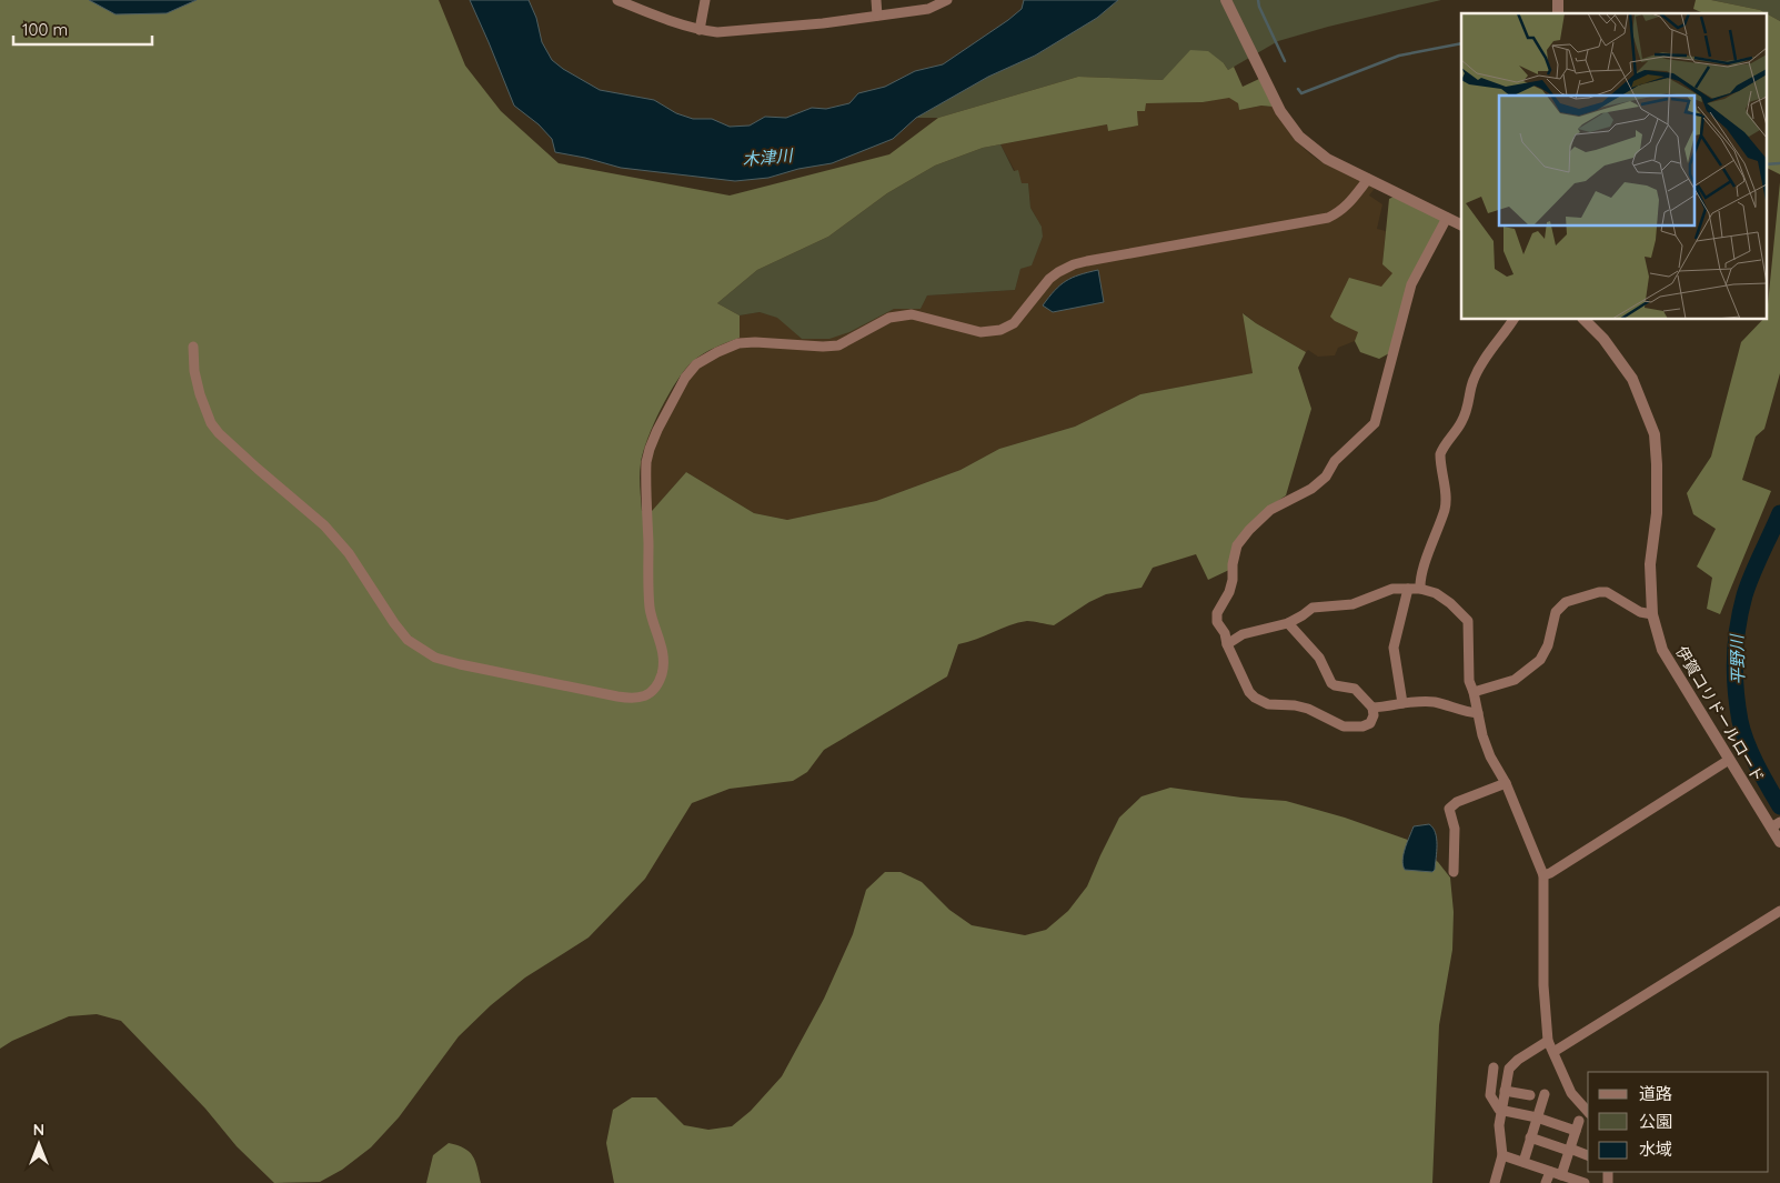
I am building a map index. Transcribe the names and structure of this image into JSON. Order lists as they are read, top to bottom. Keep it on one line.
{"streets":{"street":["伊賀コリドールロード"]},"water":["木津川","平野川"],"legend":["道路","公園","水域"],"scale_bar":"100 m","north":"top"}
